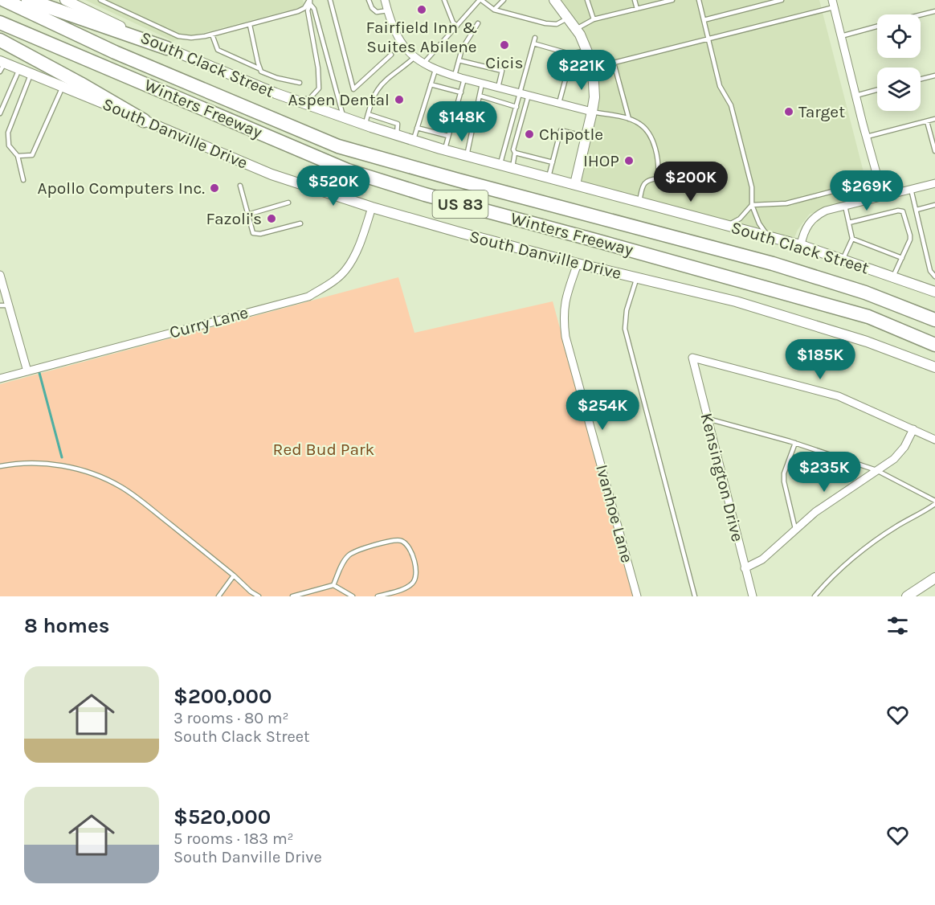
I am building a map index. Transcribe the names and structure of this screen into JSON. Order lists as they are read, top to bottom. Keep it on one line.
{"streets":{"highway":["Winters Freeway","US 83"],"main road":["South Clack Street","South Danville Drive"],"street":["Curry Lane","Kensington Drive","Ivanhoe Lane"]},"crossings":[["South Danville Drive","Curry Lane"],["South Danville Drive","Ivanhoe Lane"]],"parks":["Red Bud Park"],"places":["Fairfield Inn & Suites Abilene","Cicis","Aspen Dental","Target","Chipotle","IHOP","Apollo Computers Inc.","Fazoli's"],"page":{"price":["$221K","$148K","$200K","$520K","$269K","$185K","$254K","$235K"],"heading":"8 homes","list":[{"name":"$200,000","note":"3 rooms · 80 m² · South Clack Street"},{"name":"$520,000","note":"5 rooms · 183 m² · South Danville Drive"}]}}
